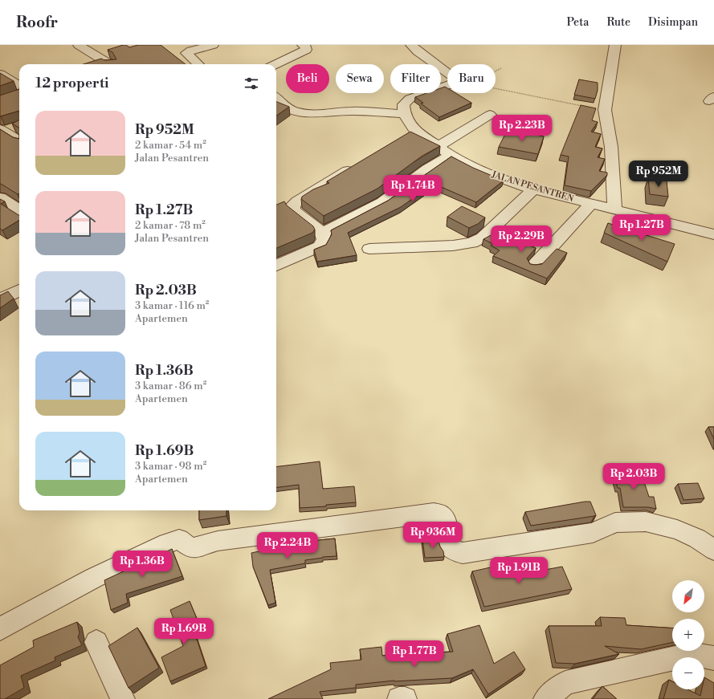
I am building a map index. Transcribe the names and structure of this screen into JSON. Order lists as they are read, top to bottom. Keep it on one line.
{"streets":{"street":["JALAN PESANTREN"]},"north":"bottom left","page":{"header":"Roofr","nav":["Peta","Rute","Disimpan"],"chip":["Beli","Sewa","Filter","Baru"],"heading":"12 properti","list":[{"name":"Rp 952M","note":"2 kamar · 54 m² · Jalan Pesantren"},{"name":"Rp 1.27B","note":"2 kamar · 78 m² · Jalan Pesantren"},{"name":"Rp 2.03B","note":"3 kamar · 116 m² · Apartemen"},{"name":"Rp 1.36B","note":"3 kamar · 86 m² · Apartemen"},{"name":"Rp 1.69B","note":"3 kamar · 98 m² · Apartemen"}],"price":["Rp 2.23B","Rp 952M","Rp 1.74B","Rp 1.27B","Rp 2.29B","Rp 2.03B","Rp 936M","Rp 2.24B","Rp 1.36B","Rp 1.91B","Rp 1.69B","Rp 1.77B"],"map_buttons":["+","−"]}}
